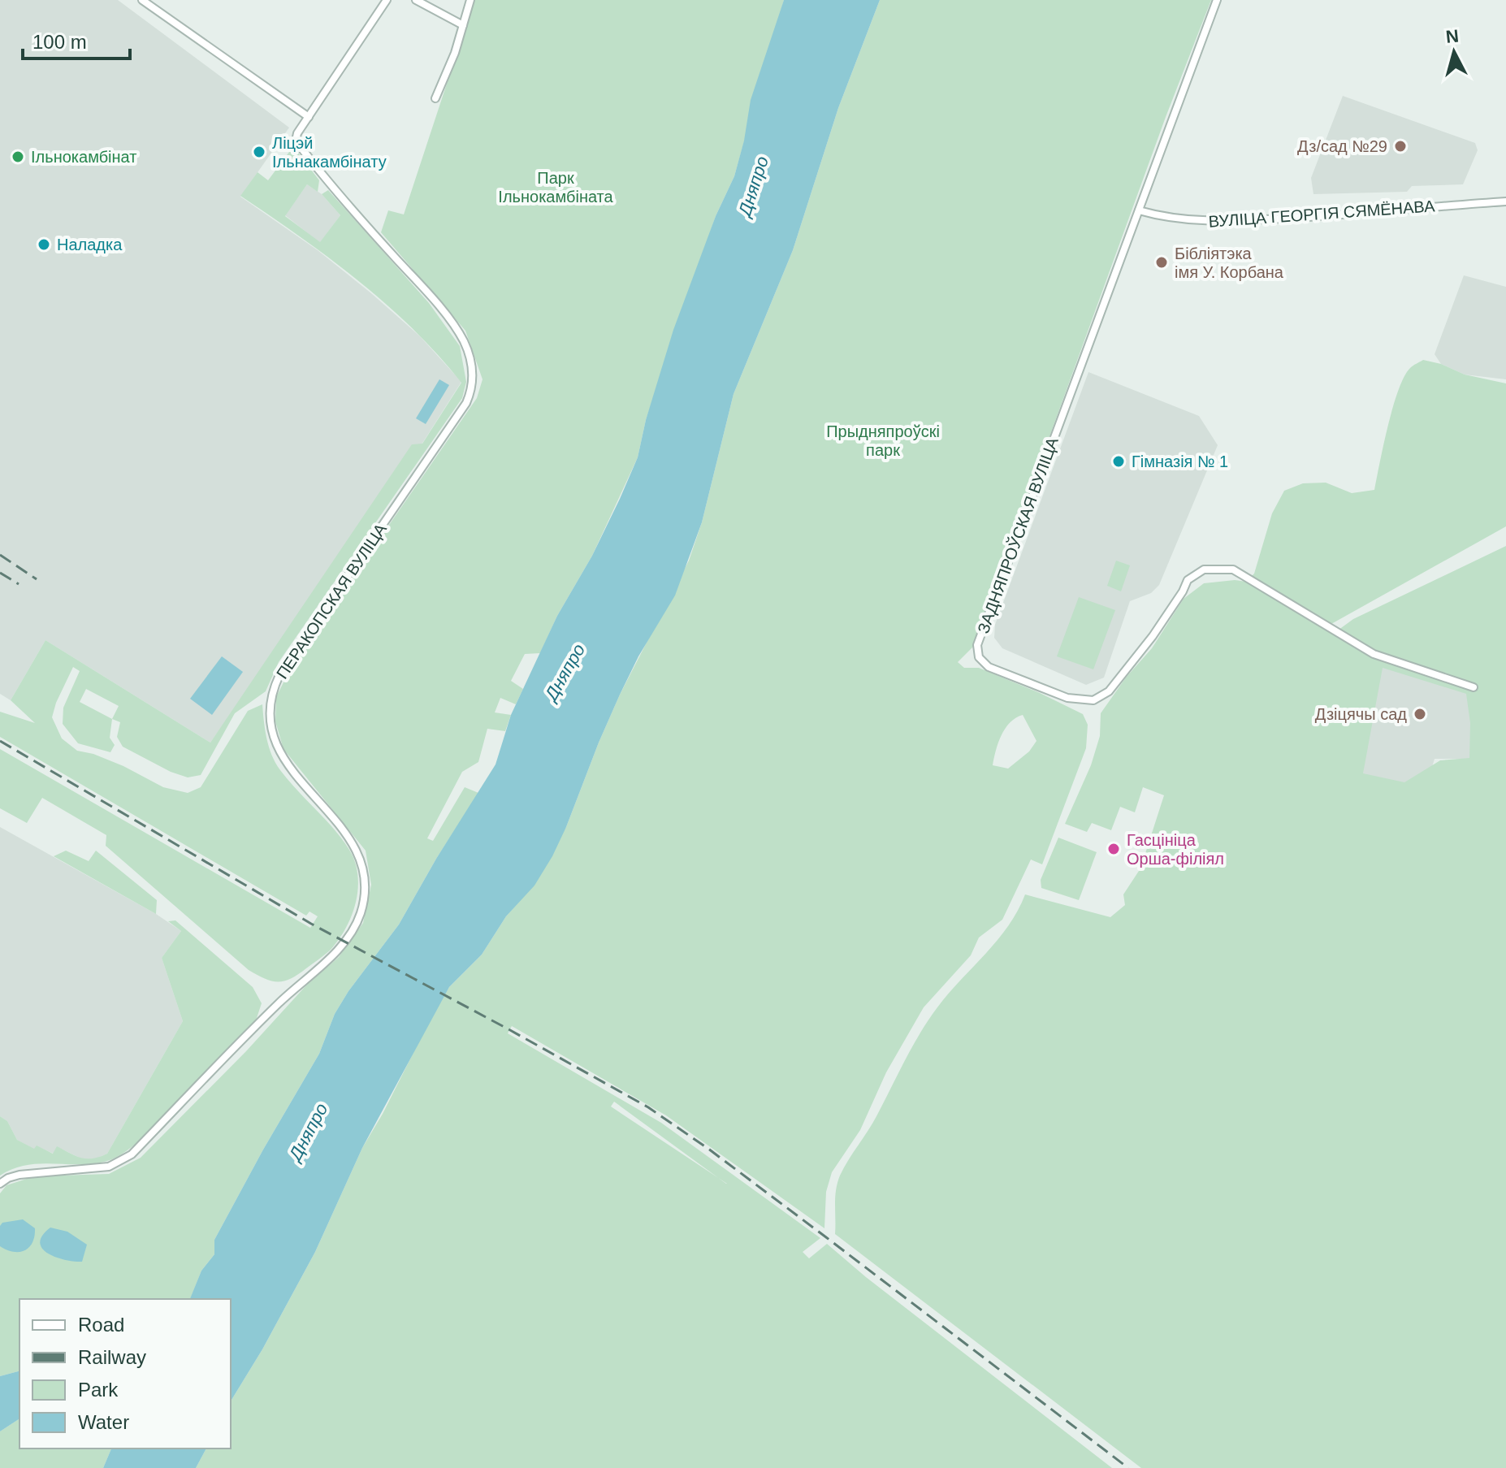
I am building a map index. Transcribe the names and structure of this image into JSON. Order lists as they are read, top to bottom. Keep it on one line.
{"streets":{"street":["ВУЛІЦА ГЕОРГІЯ СЯМЁНАВА","ЗАДНЯПРОЎСКАЯ ВУЛІЦА","ПЕРАКОПСКАЯ ВУЛІЦА"]},"crossings":[["ВУЛІЦА ГЕОРГІЯ СЯМЁНАВА","ЗАДНЯПРОЎСКАЯ ВУЛІЦА"]],"water":["Дняпро"],"parks":["Парк Ільнокамбіната","Прыдняпроўскі парк"],"places":["Дз/сад №29","Ліцэй Ільнакамбінату","Ільнокамбінат","Наладка","Бібліятэка імя У. Корбана","Гімназія № 1","Дзіцячы сад","Гасцініца Орша-філіял"],"legend":["Road","Railway","Park","Water"],"scale_bar":"100 m","north":"top"}
